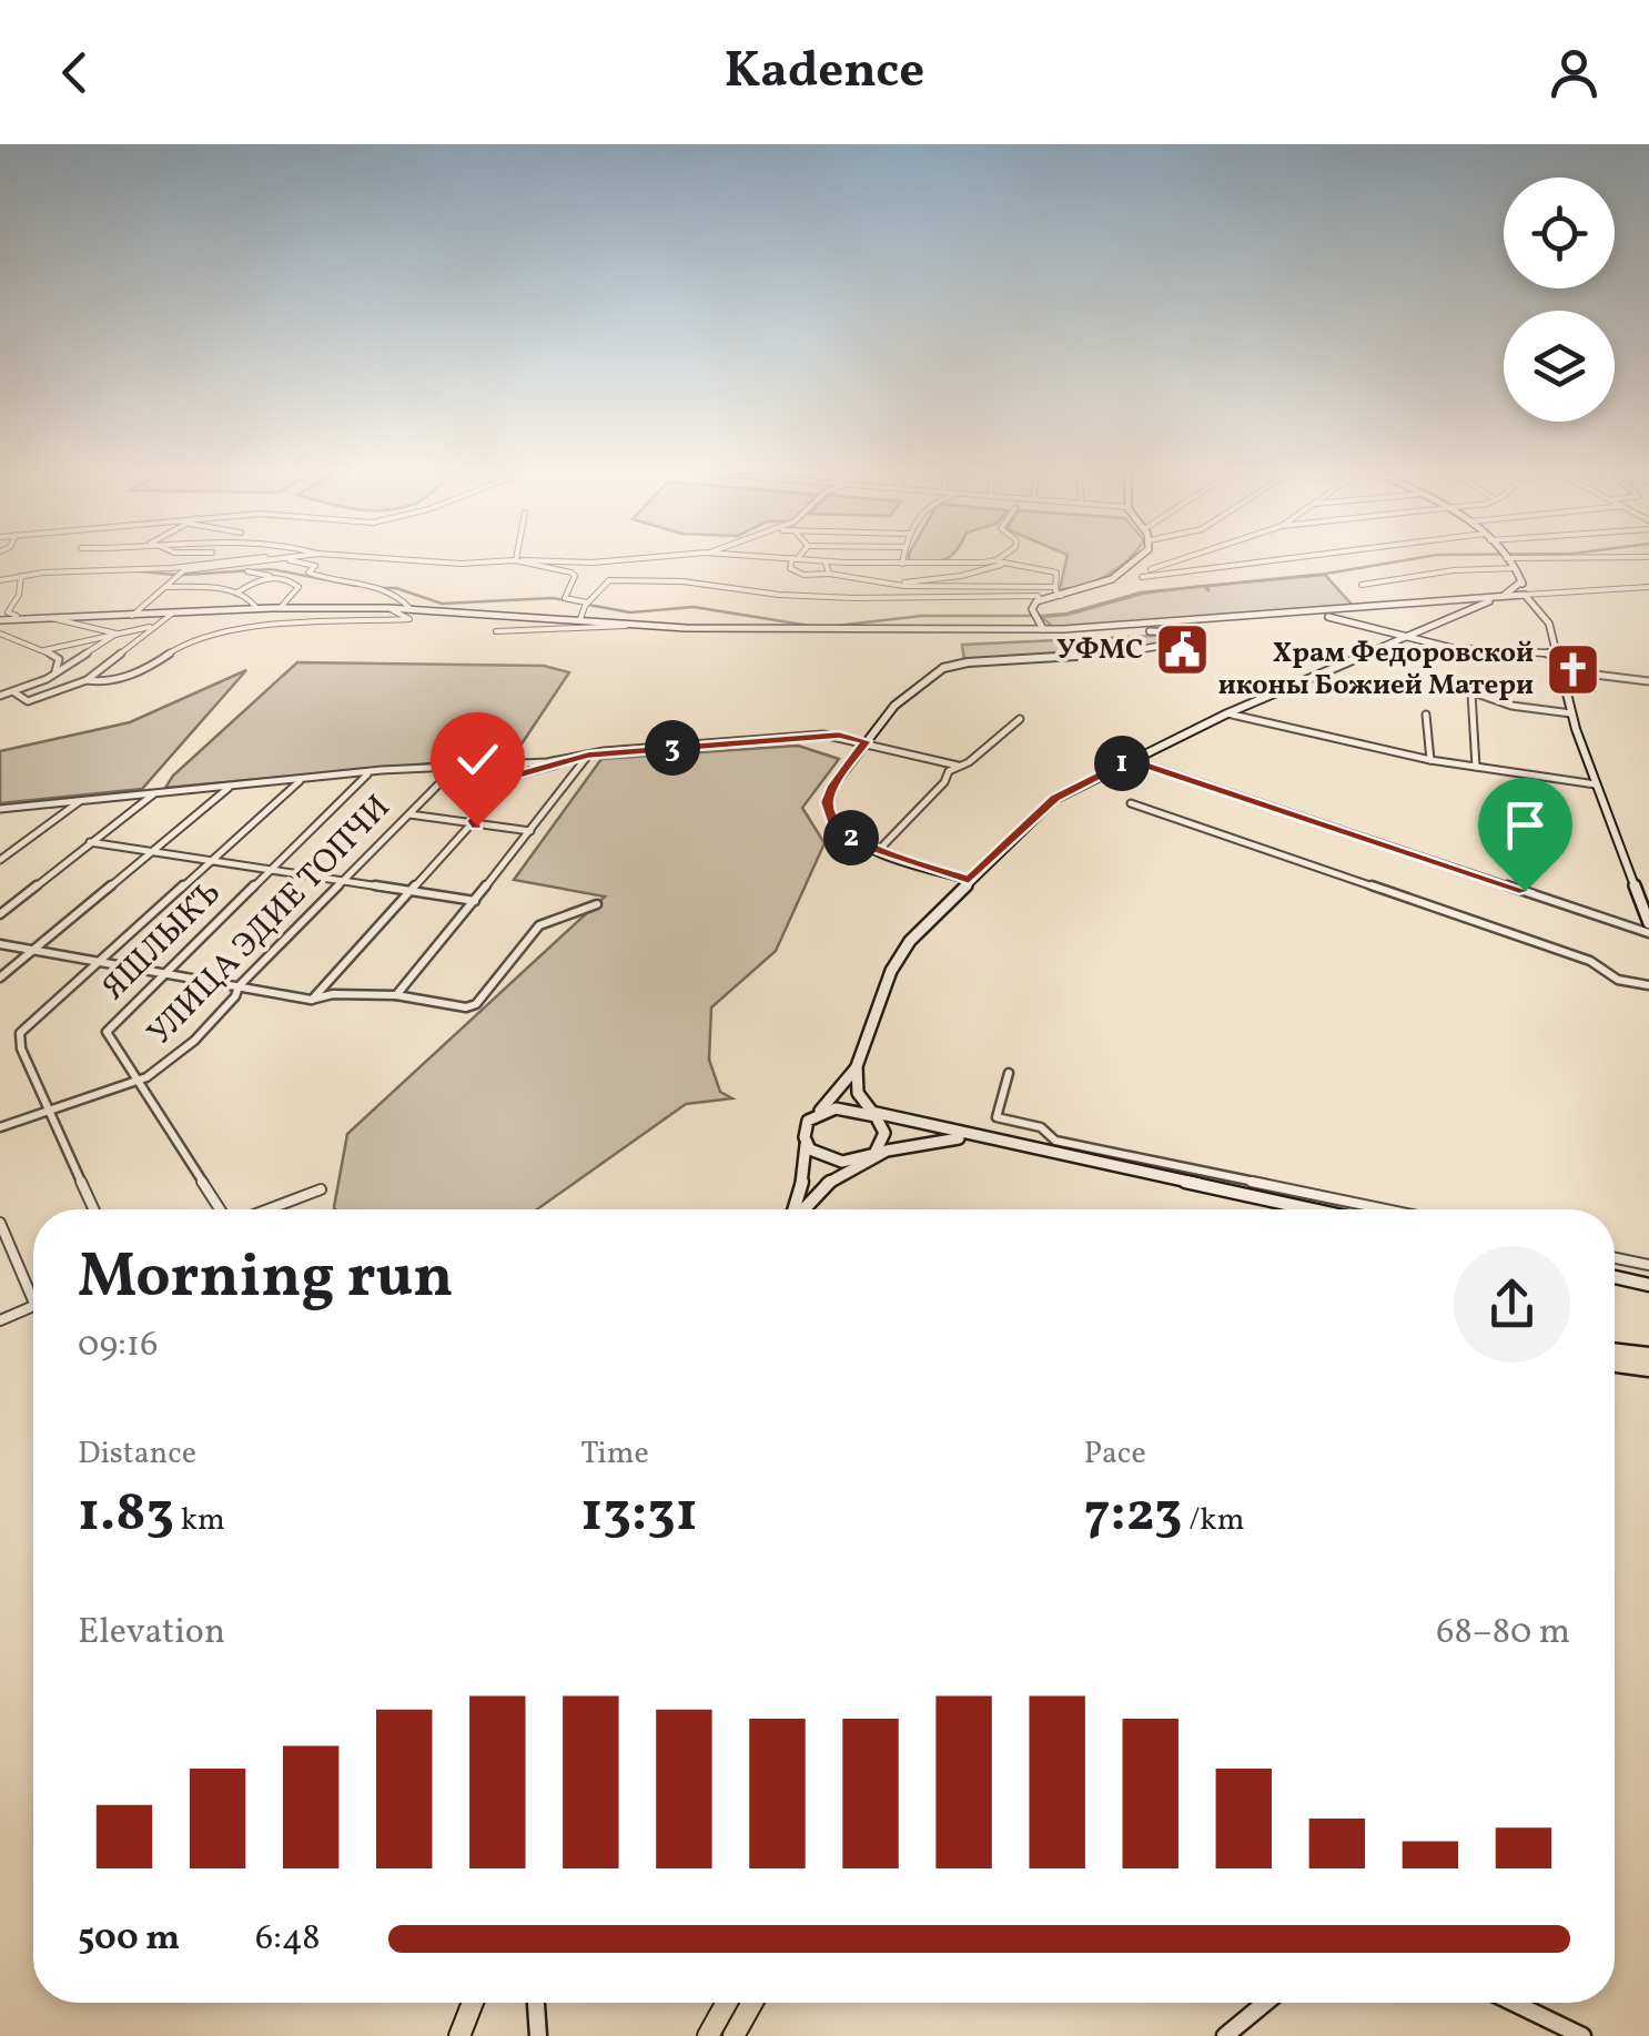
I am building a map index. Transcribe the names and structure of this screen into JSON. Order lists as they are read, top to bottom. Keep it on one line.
{"streets":{"street":["УЛИЦА ЭДИЕ ТОПЧИ","ЯШЛЫКЪ"]},"crossings":[["УЛИЦА ЭДИЕ ТОПЧИ","ЯШЛЫКЪ"]],"places":{"public building":["УФМС"],"church":["Xрам Федоровской иконы Божией Матери"]},"page":{"header":"Kadence","pins":["3","1","2"],"heading":["Morning run","09:16"],"stats":[["Distance","1.83 km"],["Time","13:31"],["Pace","7:23 /km"]],"chart":["Elevation","68–80 m"],"list":[{"name":"500 m","note":"6:48"}]}}
